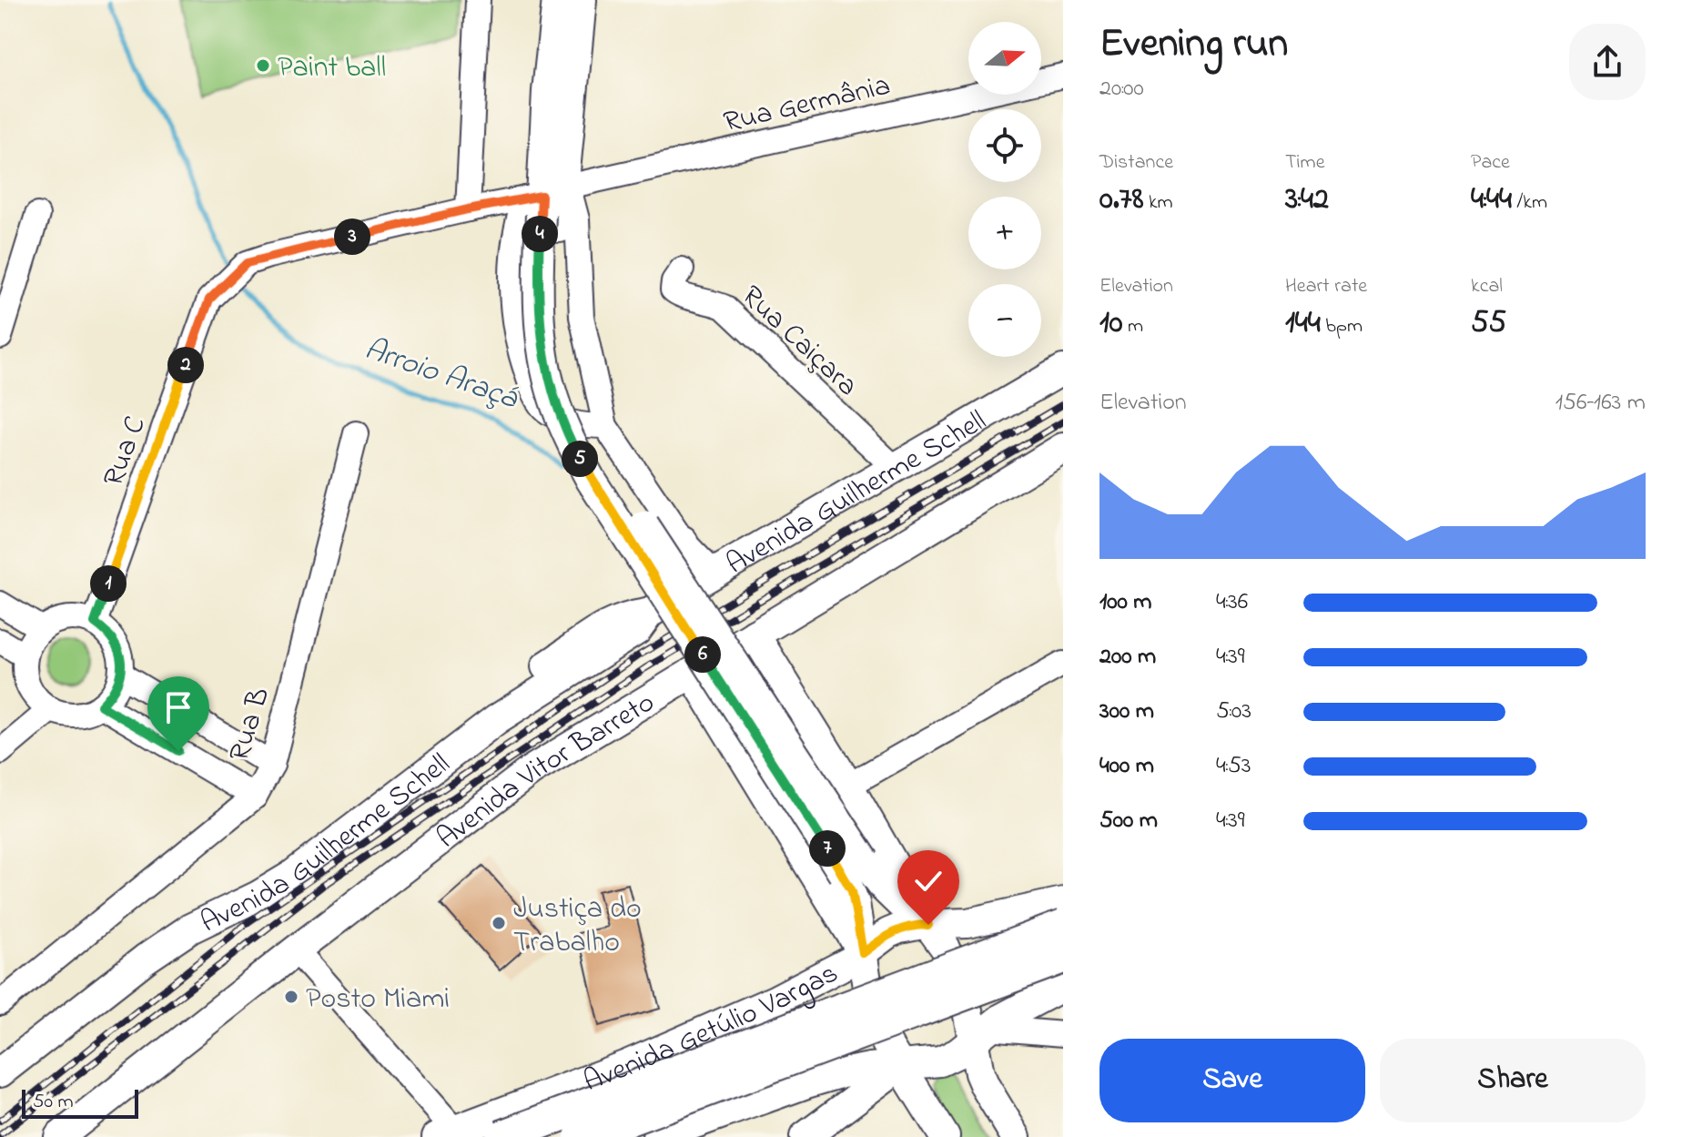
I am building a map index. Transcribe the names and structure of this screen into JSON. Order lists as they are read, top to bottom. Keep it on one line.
{"streets":{"main road":["Avenida Guilherme Schell","Avenida Vitor Barreto","Avenida Getúlio Vargas"],"street":["Rua Germânia","Rua Caiçara","Rua C","Rua B"]},"crossings":[["Rua Germânia","Rua C"],["Rua Caiçara","Avenida Guilherme Schell"]],"water":["Arroio Araçá"],"places":["Paint ball","Justiça do Trabalho","Posto Miami"],"scale_bar":"50 m","north":"right","page":{"heading":["Evening run","20:00"],"map_buttons":["+","−"],"stats":[["Distance","0.78 km"],["Time","3:42"],["Pace","4:44 /km"],["Elevation","10 m"],["Heart rate","144 bpm"],["kcal","55"]],"pins":["4","3","2","5","1","6","7"],"chart":["Elevation","156–163 m"],"list":[{"name":"100 m","note":"4:36"},{"name":"200 m","note":"4:39"},{"name":"300 m","note":"5:03"},{"name":"400 m","note":"4:53"},{"name":"500 m","note":"4:39"}],"buttons":["Save","Share"],"scale":"50 m"}}
